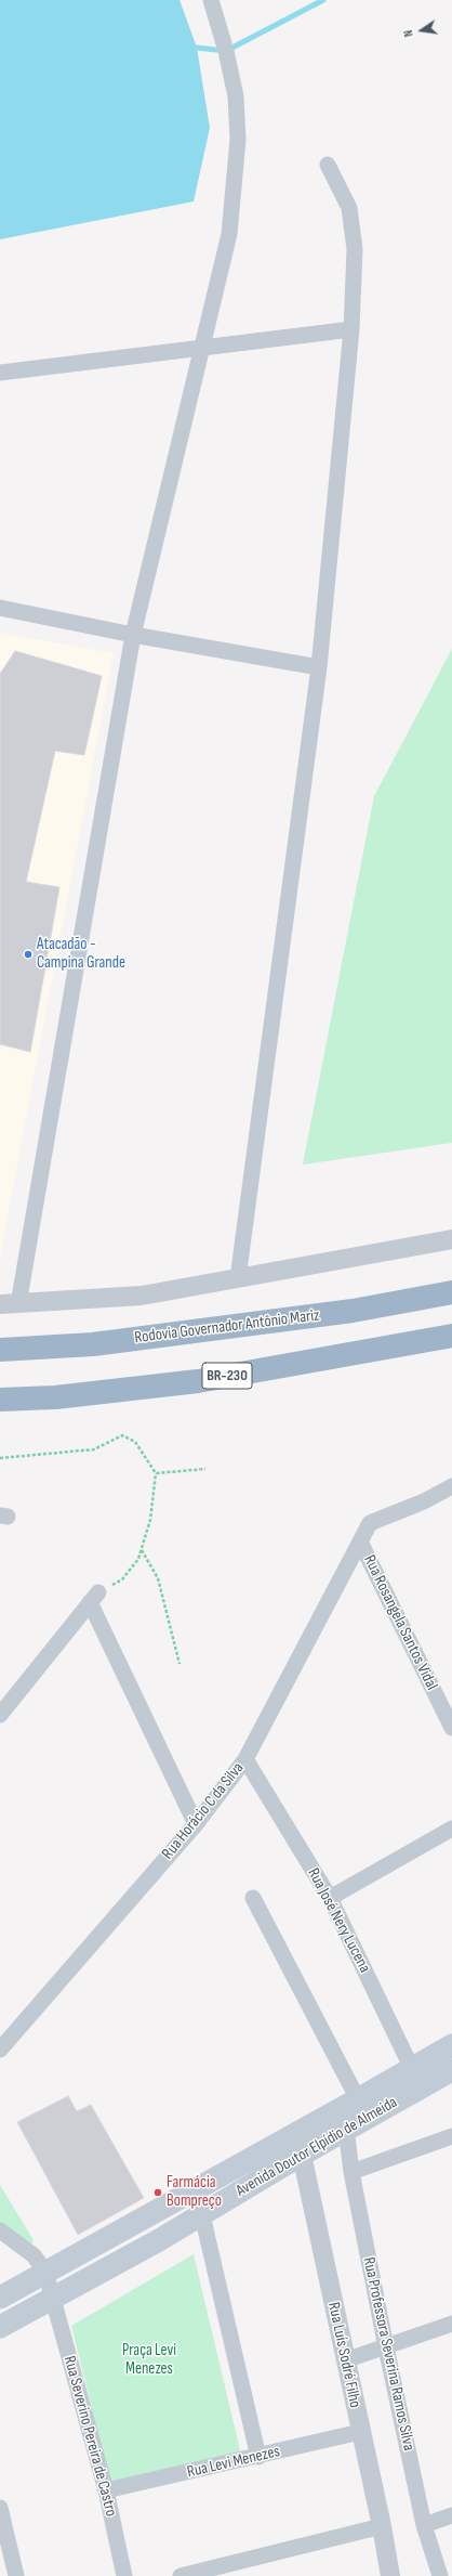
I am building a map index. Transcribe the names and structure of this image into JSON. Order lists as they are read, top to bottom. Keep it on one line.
{"streets":{"highway":["Rodovia Governador Antônio Mariz","BR-230"],"main road":["Avenida Doutor Elpídio de Almeida"],"street":["Rua Rosangela Santos Vidal","Rua Horácio C da Silva","Rua José Nery Lucena","Rua Professora Severina Ramos Silva","Rua Luís Sodré Filho","Rua Severino Pereira de Castro","Rua Levi Menezes"]},"crossings":[["Rua Rosangela Santos Vidal","Rua Horácio C da Silva"],["Rua Horácio C da Silva","Rua José Nery Lucena"],["Rua José Nery Lucena","Avenida Doutor Elpídio de Almeida"],["Avenida Doutor Elpídio de Almeida","Rua Professora Severina Ramos Silva"],["Avenida Doutor Elpídio de Almeida","Rua Luís Sodré Filho"],["Avenida Doutor Elpídio de Almeida","Rua Severino Pereira de Castro"],["Rua Luís Sodré Filho","Rua Levi Menezes"],["Rua Severino Pereira de Castro","Rua Levi Menezes"]],"parks":["Praça Levi Menezes"],"places":["Atacadão - Campina Grande","Farmácia Bompreço"],"north":"left"}
